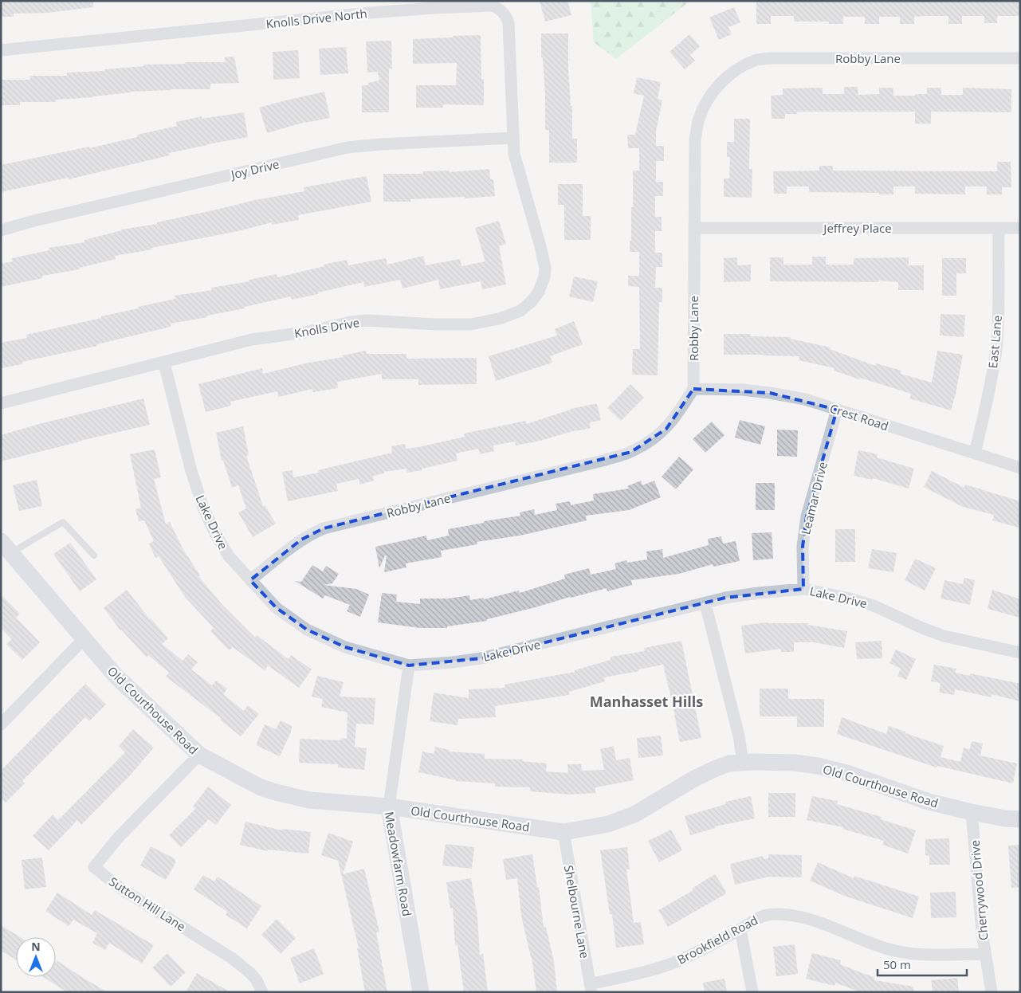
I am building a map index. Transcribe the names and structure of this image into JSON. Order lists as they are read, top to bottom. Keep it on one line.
{"streets":{"street":["Knolls Drive North","Robby Lane","Joy Drive","Jeffrey Place","Knolls Drive","East Lane","Crest Road","Leamar Drive","Lake Drive","Old Courthouse Road","Meadowfarm Road","Cherrywood Drive","Sutton Hill Lane","Shelbourne Lane","Brookfield Road"]},"crossings":[["Knolls Drive North","Joy Drive"],["Knolls Drive North","Knolls Drive"],["Robby Lane","Jeffrey Place"],["Robby Lane","Crest Road"],["Robby Lane","Lake Drive"],["Joy Drive","Knolls Drive"],["Jeffrey Place","East Lane"],["Knolls Drive","Lake Drive"],["East Lane","Crest Road"],["Crest Road","Leamar Drive"],["Leamar Drive","Lake Drive"],["Lake Drive","Meadowfarm Road"],["Old Courthouse Road","Meadowfarm Road"],["Old Courthouse Road","Cherrywood Drive"],["Old Courthouse Road","Sutton Hill Lane"],["Old Courthouse Road","Shelbourne Lane"],["Cherrywood Drive","Brookfield Road"],["Shelbourne Lane","Brookfield Road"]],"districts":["Manhasset Hills"],"scale_bar":"50 m","north":"top"}
